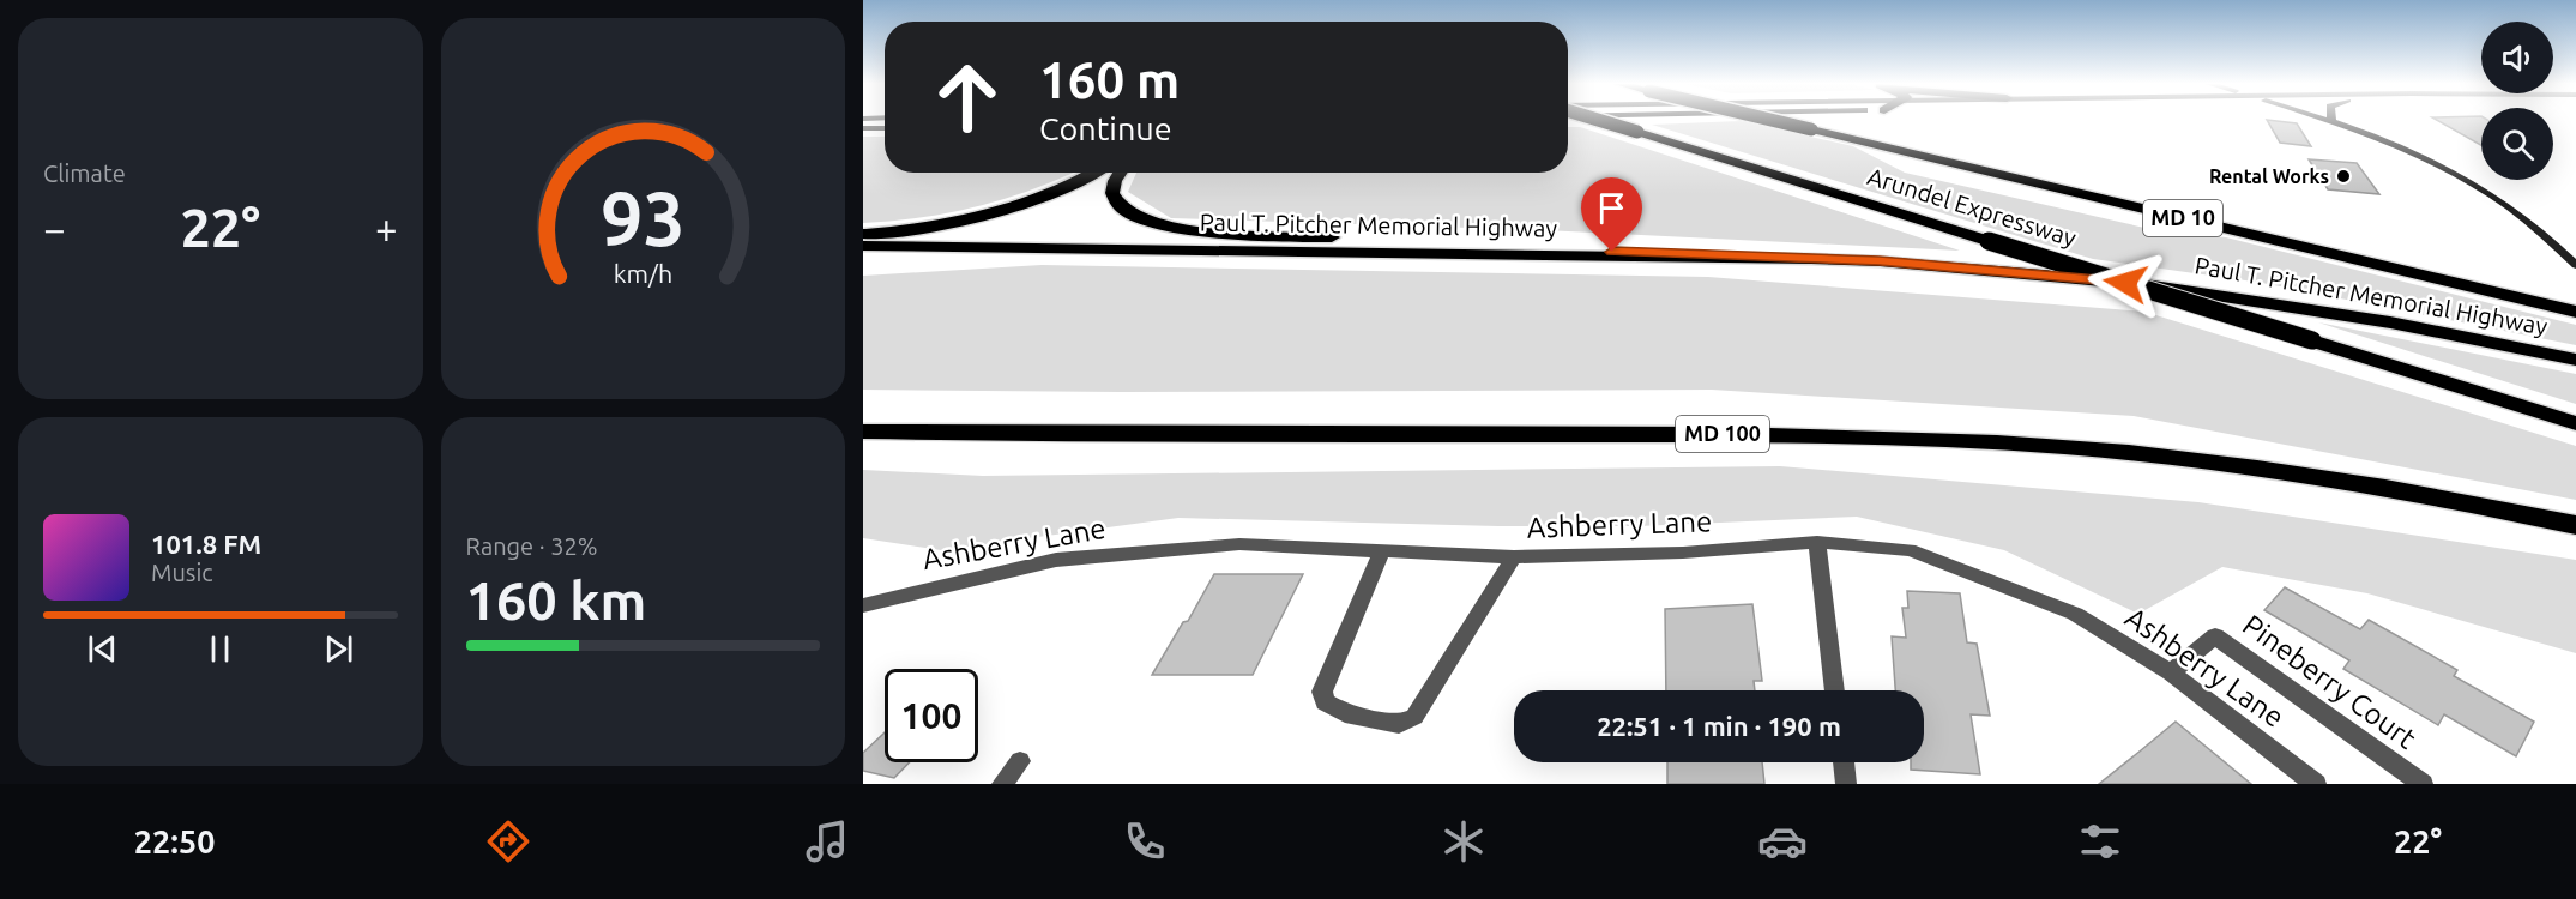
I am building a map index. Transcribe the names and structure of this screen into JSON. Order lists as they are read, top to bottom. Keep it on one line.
{"streets":{"highway":["Arundel Expressway","MD 10","Paul T. Pitcher Memorial Highway","MD 100"],"street":["Ashberry Lane","Pineberry Court"]},"crossings":[["Ashberry Lane","Pineberry Court"]],"places":["Rental Works"],"page":{"tile":["Climate",["Range · 32%","160 km"]],"turn":["160 m","Continue"],"heat":["−","22°","+"],"song":["101.8 FM","Music"],"limit":"100","trip":"22:51 · 1 min · 190 m","tabs":["22:50","22°"],"gauge":["93","km/h"]}}
